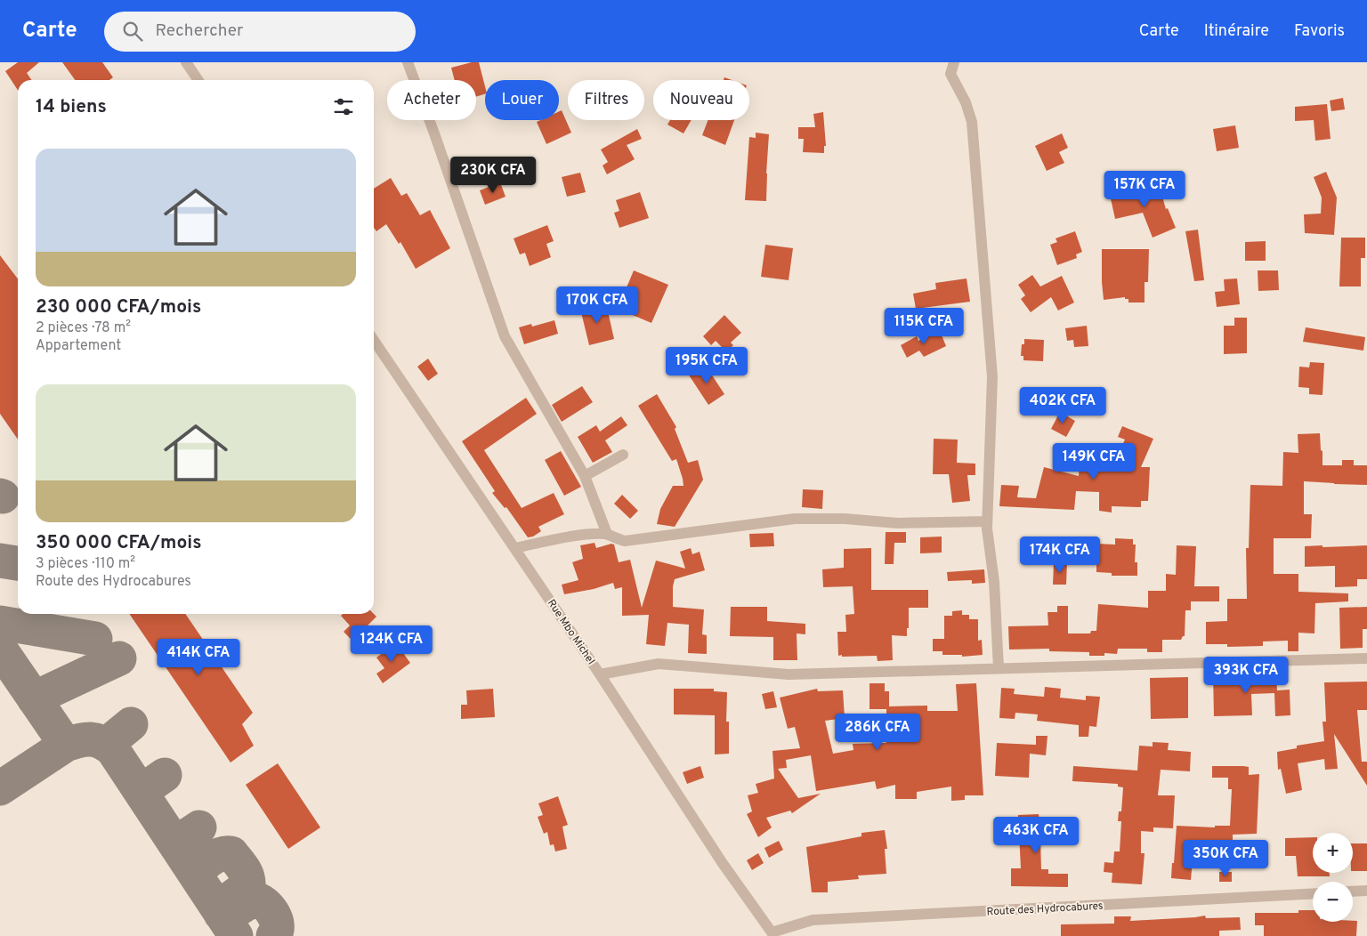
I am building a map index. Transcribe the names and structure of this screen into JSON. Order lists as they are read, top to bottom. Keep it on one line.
{"streets":{"street":["Rue Mbo Michel","Route des Hydrocabures"]},"crossings":[["Rue Mbo Michel","Route des Hydrocabures"]],"page":{"header":"Carte","search":"Rechercher","nav":["Carte","Itinéraire","Favoris"],"chip":["Acheter","Louer","Filtres","Nouveau"],"heading":"14 biens","list":[{"name":"230 000 CFA/mois","note":"2 pièces · 78 m² · Appartement"},{"name":"350 000 CFA/mois","note":"3 pièces · 110 m² · Route des Hydrocabures"}],"price":["230K CFA","157K CFA","170K CFA","115K CFA","195K CFA","402K CFA","149K CFA","174K CFA","124K CFA","414K CFA","393K CFA","286K CFA","463K CFA","350K CFA"],"map_buttons":["+","−"]}}
